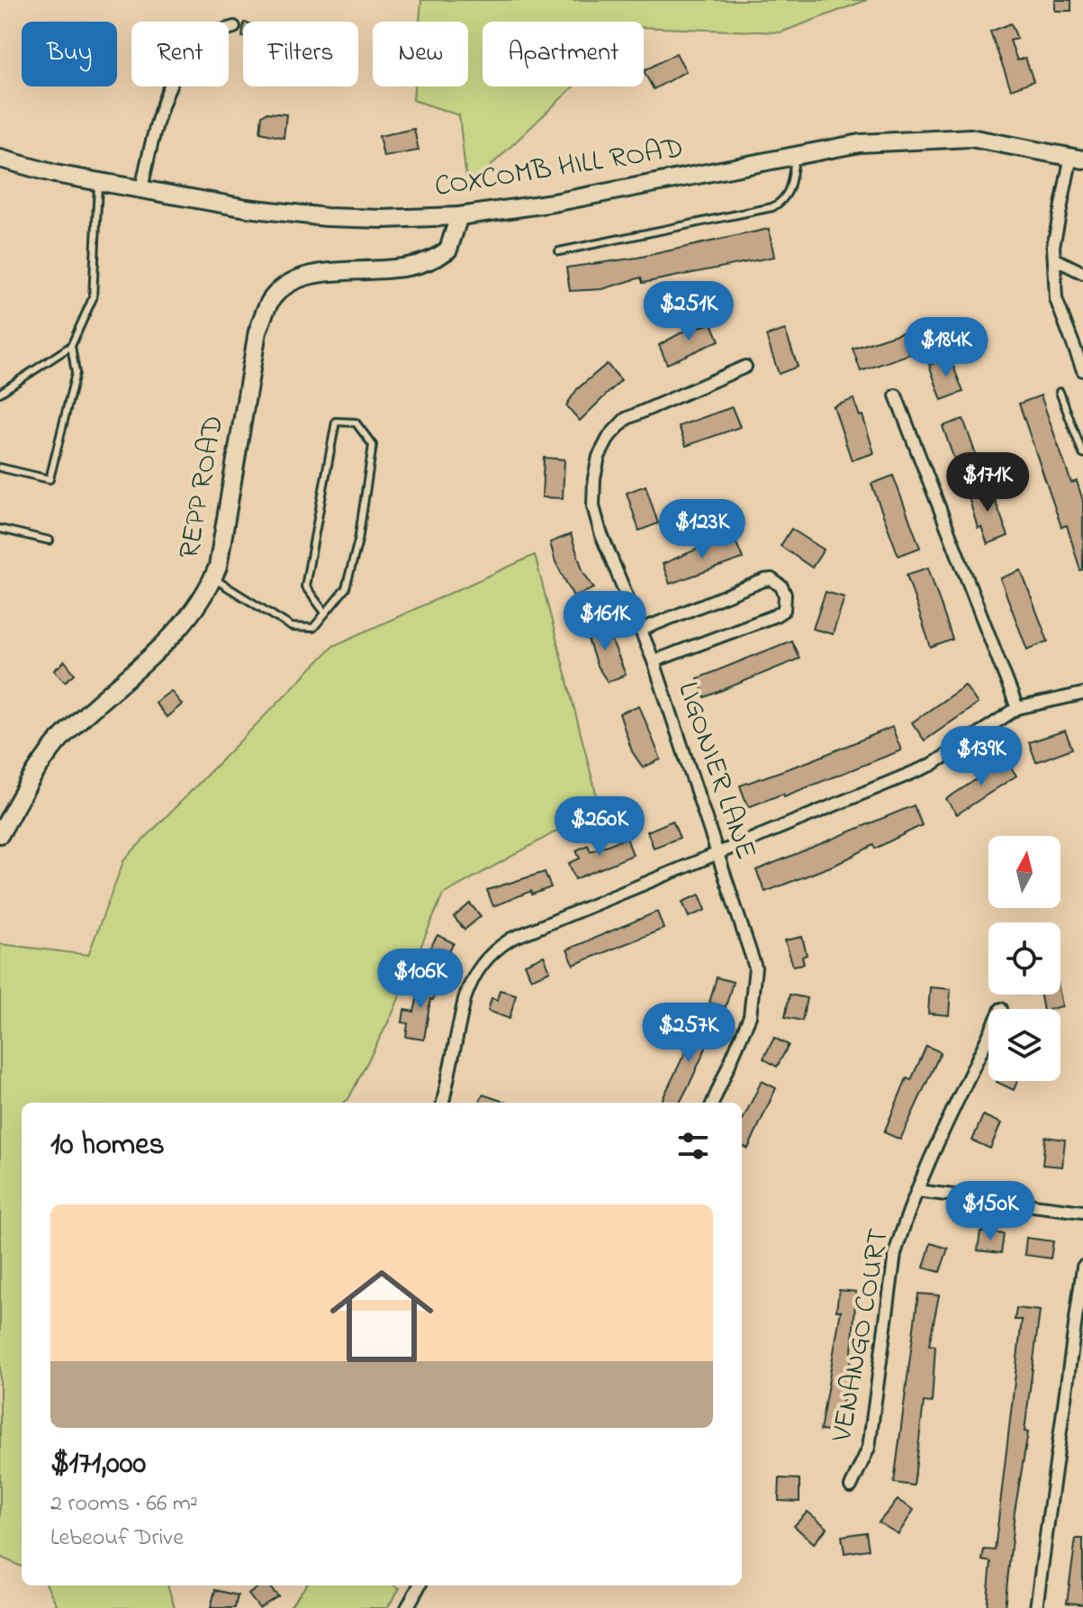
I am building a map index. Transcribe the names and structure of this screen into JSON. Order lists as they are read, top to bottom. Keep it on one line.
{"streets":{"main road":["COXCOMB HILL ROAD","REPP ROAD"],"street":["LIGONIER LANE","VENANGO COURT"]},"crossings":[["COXCOMB HILL ROAD","REPP ROAD"]],"north":"top","page":{"chip":["Buy","Rent","Filters","New","Apartment"],"price":["$251K","$184K","$171K","$123K","$161K","$139K","$260K","$106K","$257K","$150K"],"heading":"10 homes","list":[{"name":"$171,000","note":"2 rooms · 66 m² · Lebeouf Drive"}]}}
